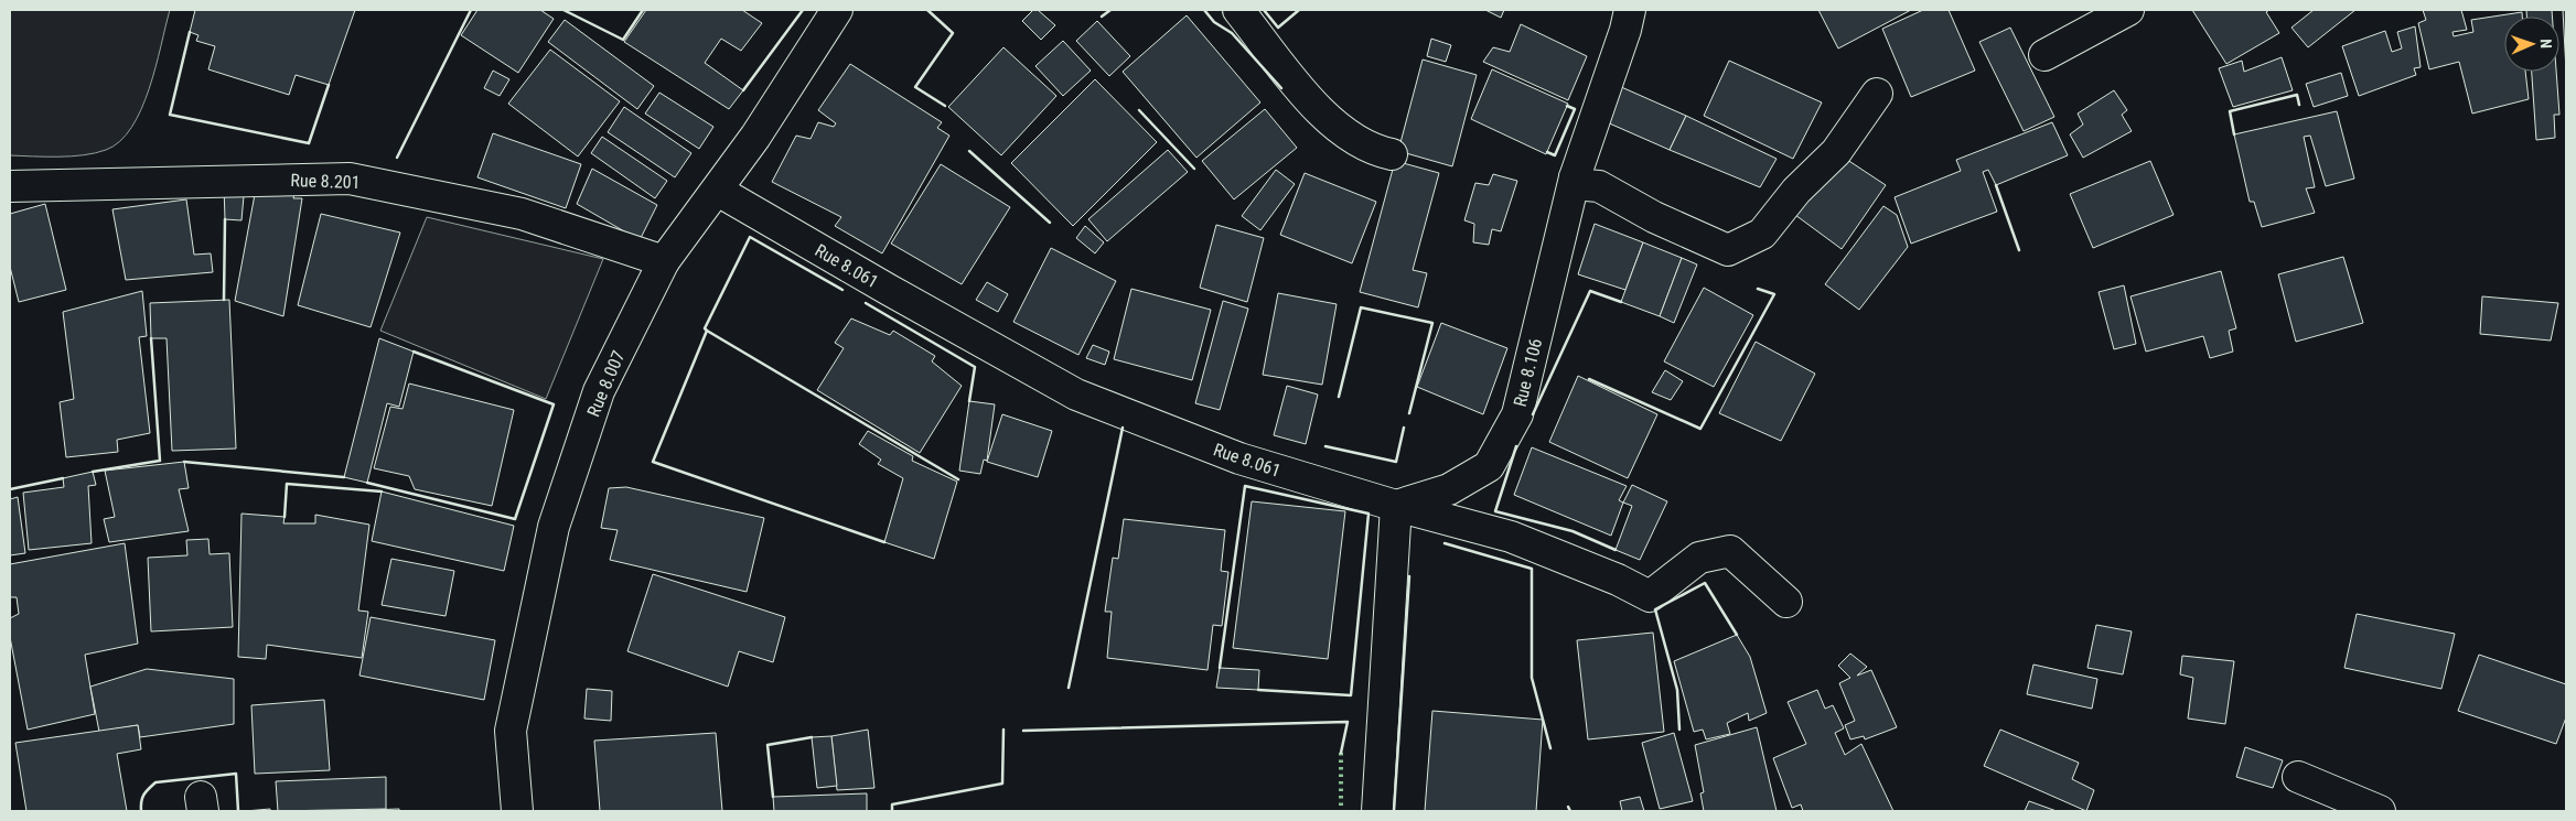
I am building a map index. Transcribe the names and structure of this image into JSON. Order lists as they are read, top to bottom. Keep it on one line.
{"streets":{"street":["Rue 8.201","Rue 8.061","Rue 8.106","Rue 8.007"]},"crossings":[["Rue 8.201","Rue 8.007"],["Rue 8.061","Rue 8.106"],["Rue 8.061","Rue 8.007"]],"north":"right"}
